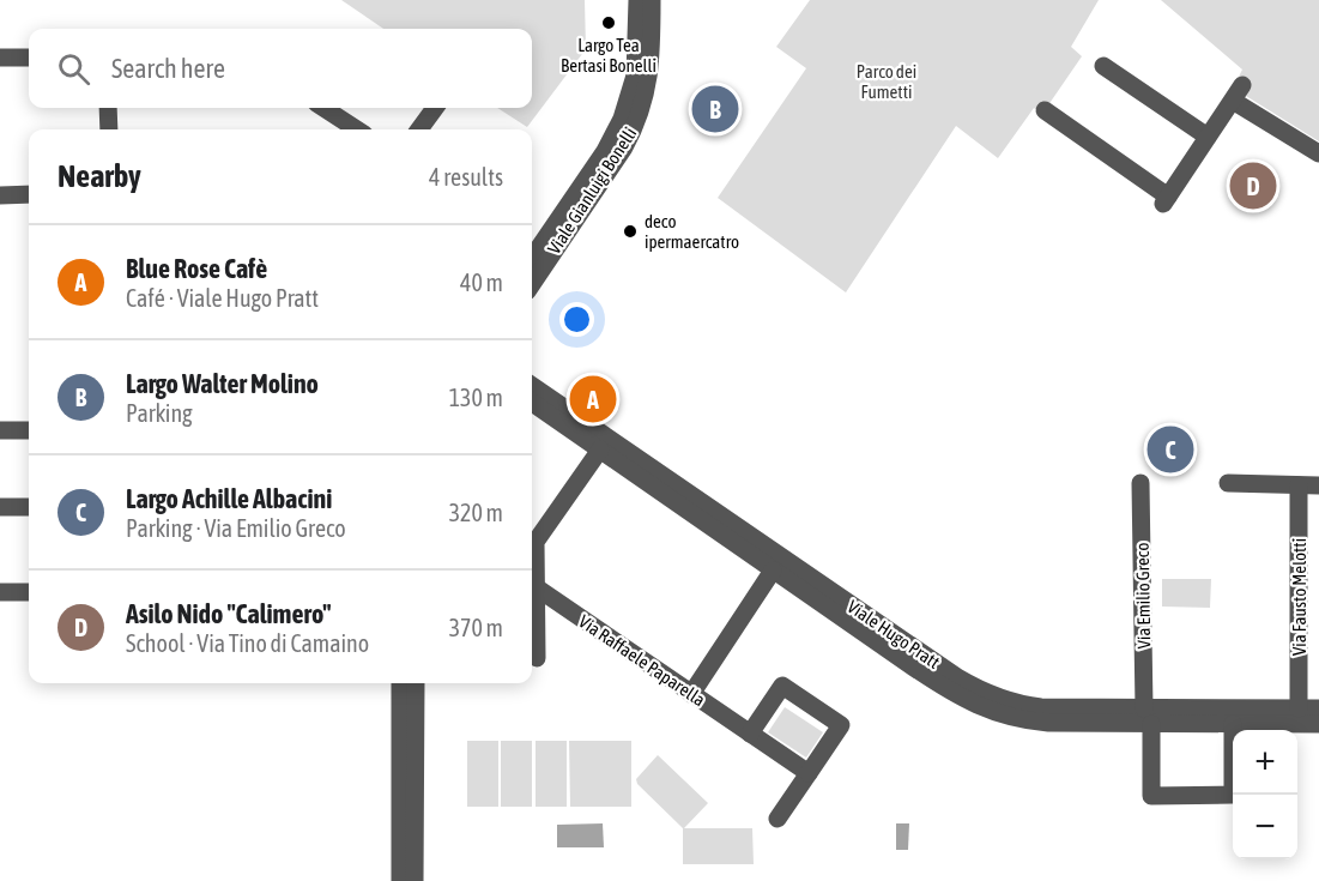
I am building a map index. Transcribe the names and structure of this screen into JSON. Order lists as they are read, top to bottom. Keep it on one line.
{"streets":{"street":["Viale Gianluigi Bonelli","Via Emilio Greco","Via Fausto Melotti","Viale Hugo Pratt","Via Raffaele Paparella"]},"crossings":[["Via Emilio Greco","Viale Hugo Pratt"],["Via Fausto Melotti","Viale Hugo Pratt"]],"parks":["Parco dei Fumetti"],"places":["Largo Tea Bertasi Bonelli","deco ipermaercatro"],"page":{"search":"Search here","pins":["B","D","A","C"],"heading":["Nearby","4 results"],"list":[{"mark":"A","name":"Blue Rose Cafè","note":"Café · Viale Hugo Pratt","value":"40 m"},{"mark":"B","name":"Largo Walter Molino","note":"Parking","value":"130 m"},{"mark":"C","name":"Largo Achille Albacini","note":"Parking · Via Emilio Greco","value":"320 m"},{"mark":"D","name":"Asilo Nido \"Calimero\"","note":"School · Via Tino di Camaino","value":"370 m"}],"map_buttons":["+","−"]}}
